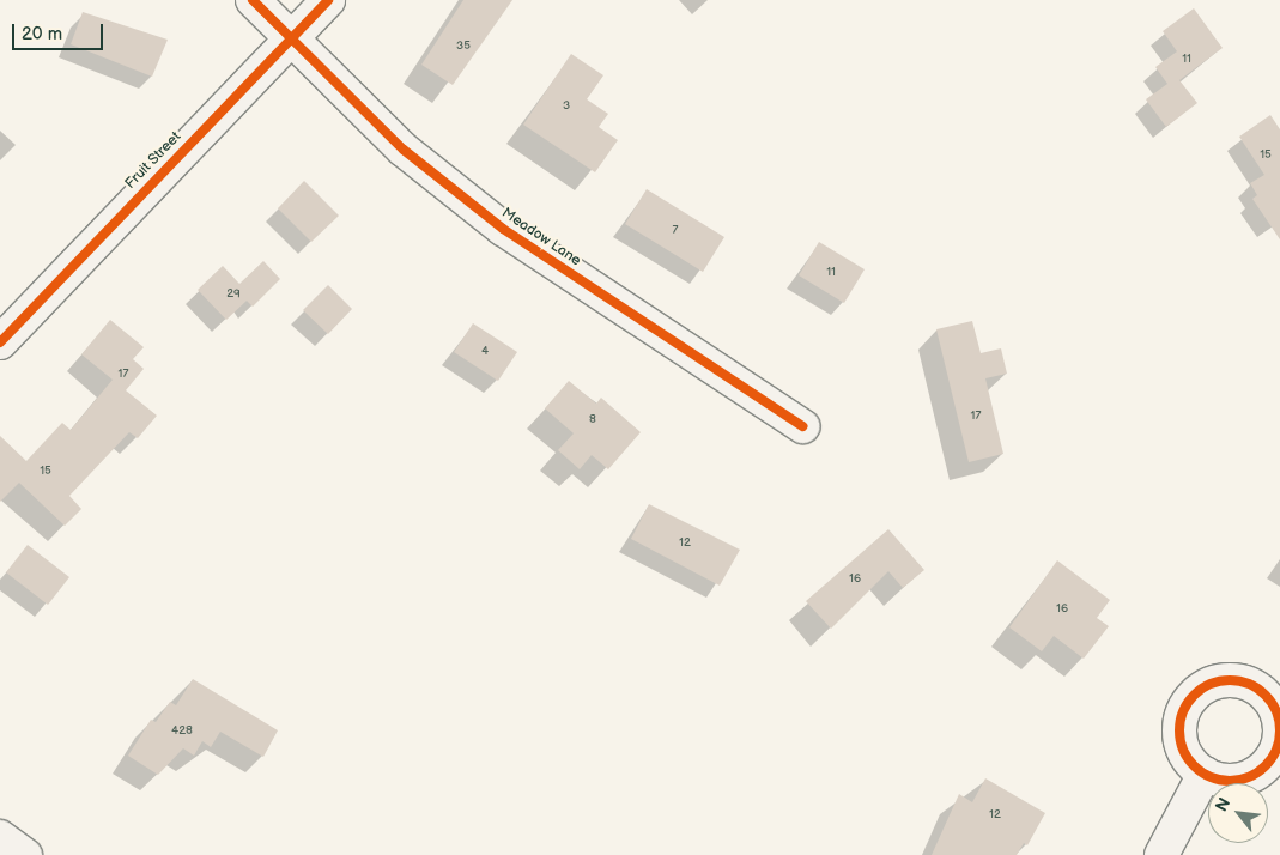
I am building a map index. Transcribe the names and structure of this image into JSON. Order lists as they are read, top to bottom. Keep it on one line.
{"streets":{"street":["Fruit Street","Meadow Lane"]},"crossings":[["Fruit Street","Meadow Lane"]],"house_numbers":["35","11","3","15","7","11","29","4","17","17","8","15","12","16","16","428","12"],"scale_bar":"20 m","north":"top left"}
